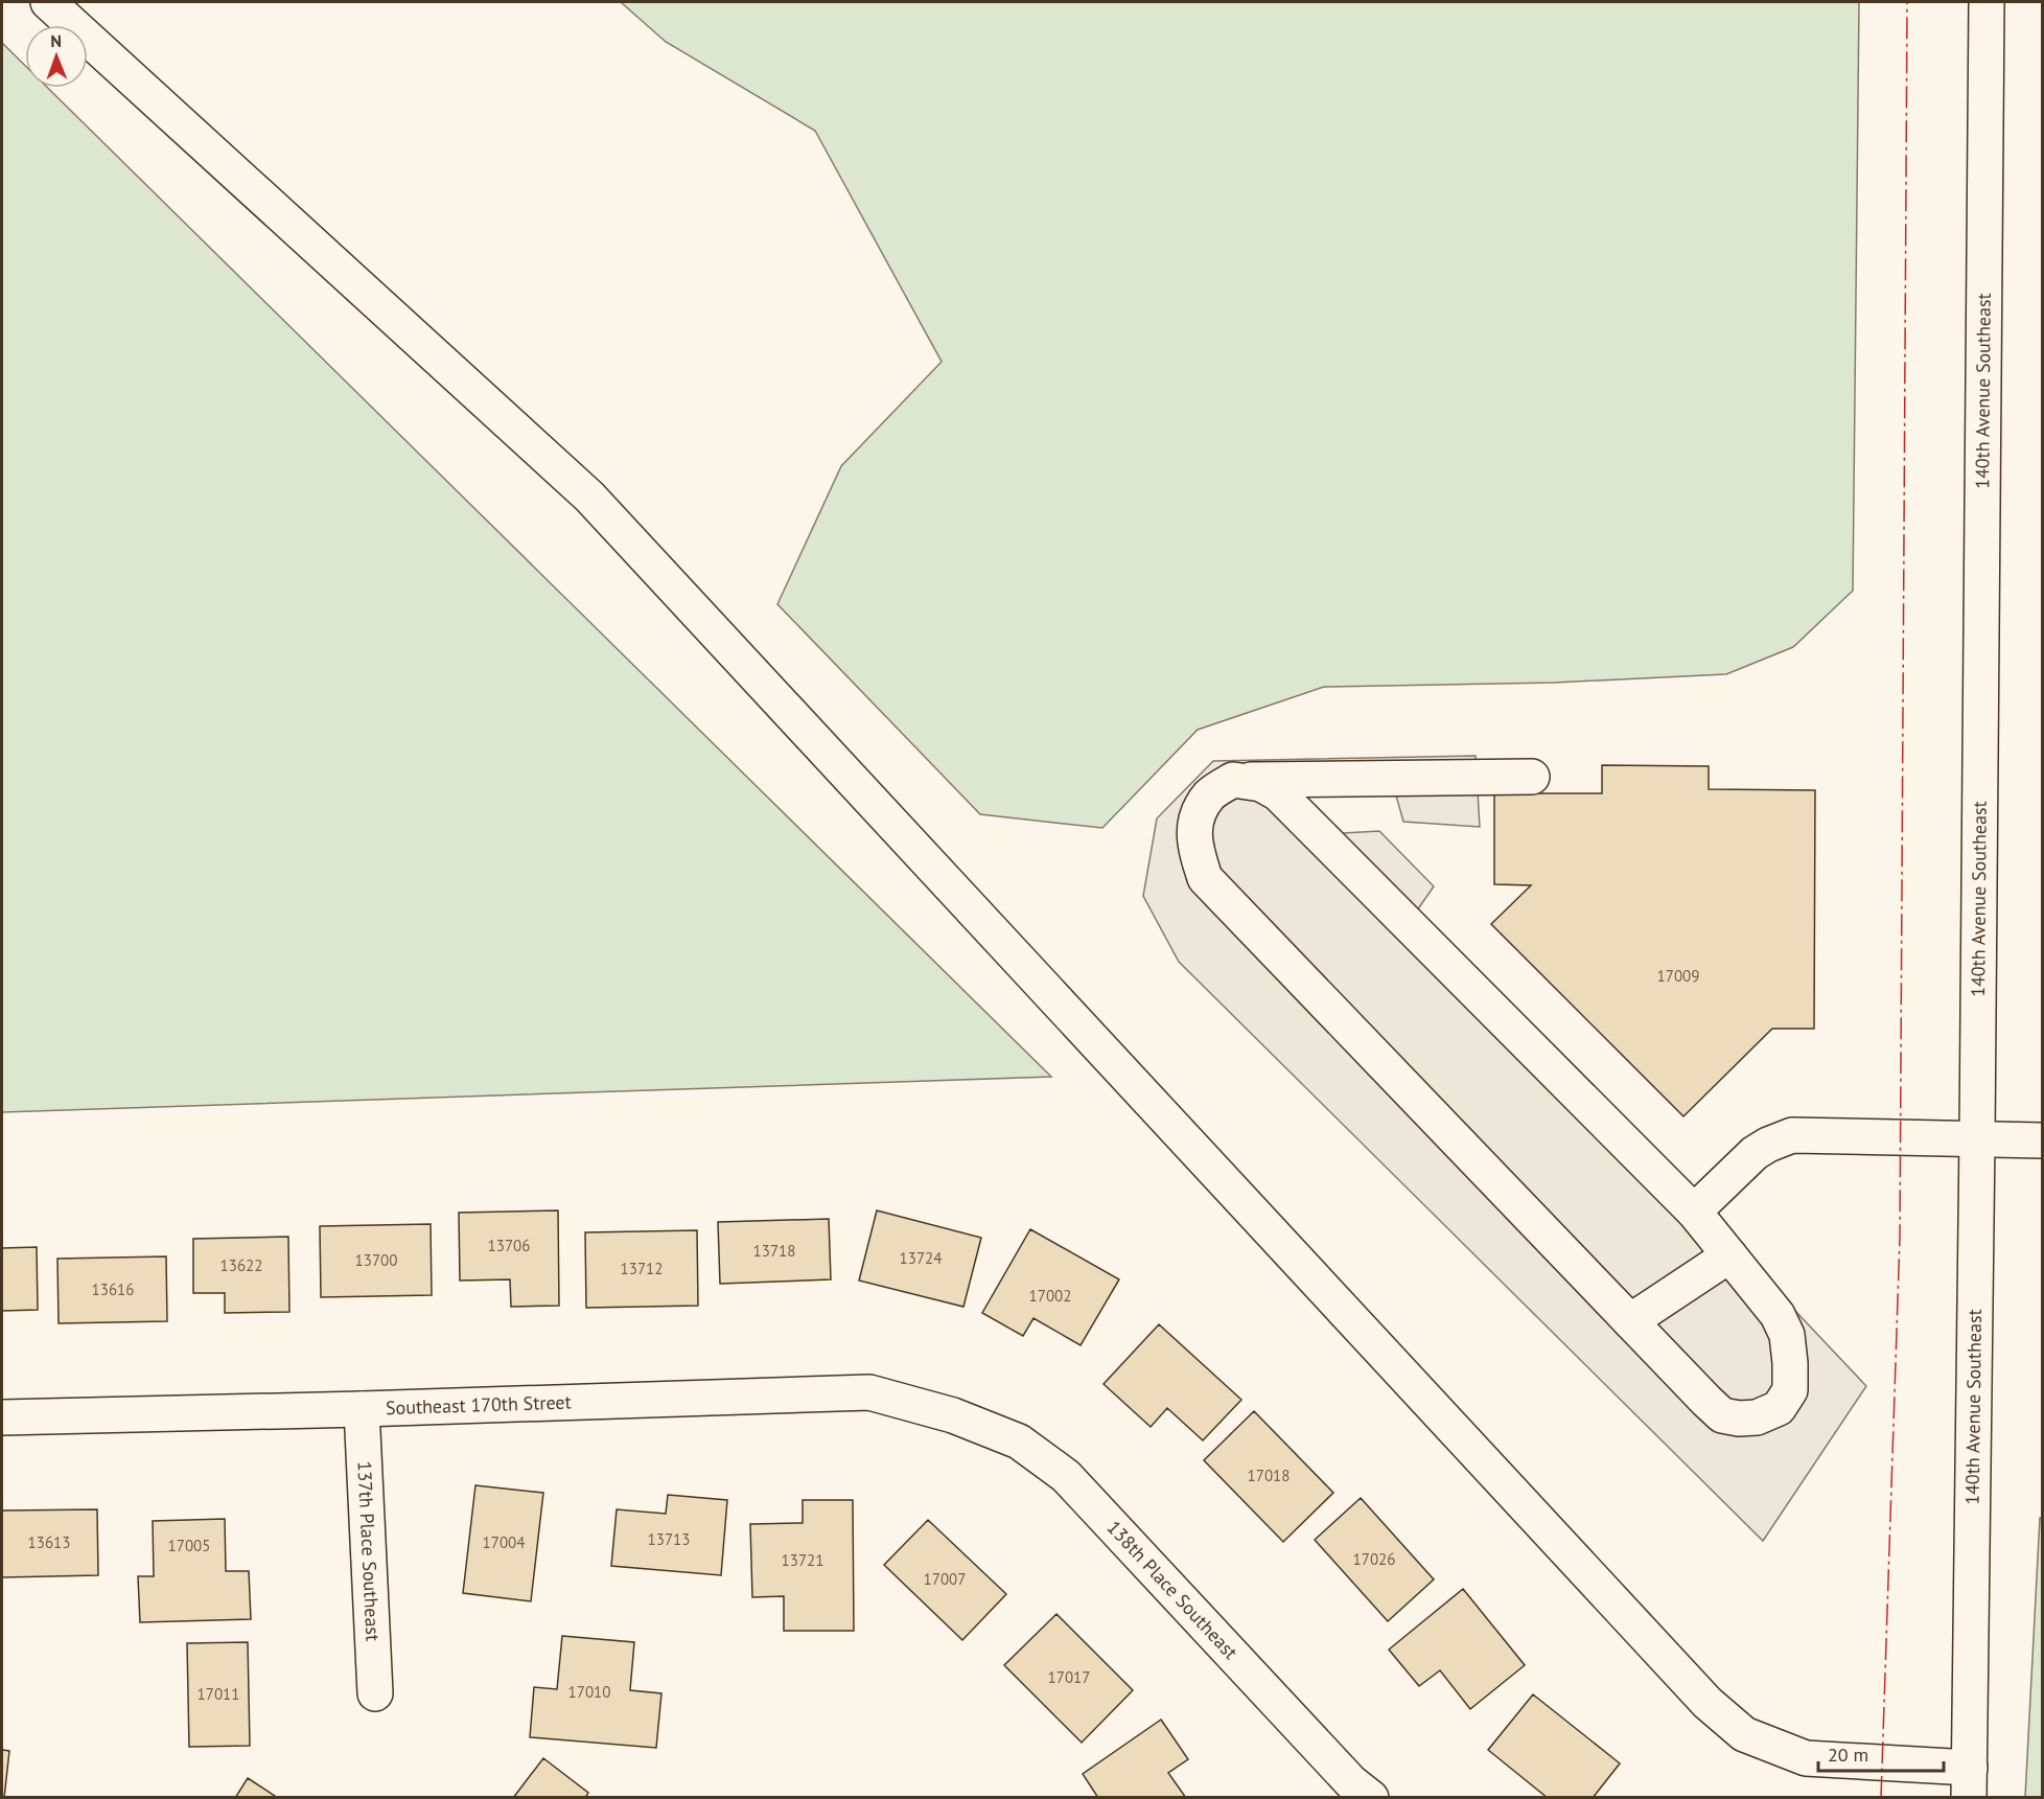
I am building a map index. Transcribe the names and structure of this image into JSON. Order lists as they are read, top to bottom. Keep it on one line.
{"streets":{"street":["140th Avenue Southeast","Southeast 170th Street","137th Place Southeast","138th Place Southeast"]},"crossings":[["Southeast 170th Street","137th Place Southeast"],["Southeast 170th Street","138th Place Southeast"]],"house_numbers":["17009","13706","13718","13724","13700","13622","13712","13616","17002","17018","13713","13613","17004","17005","17026","13721","17007","17017","17010","17011"],"scale_bar":"20 m","north":"top"}
